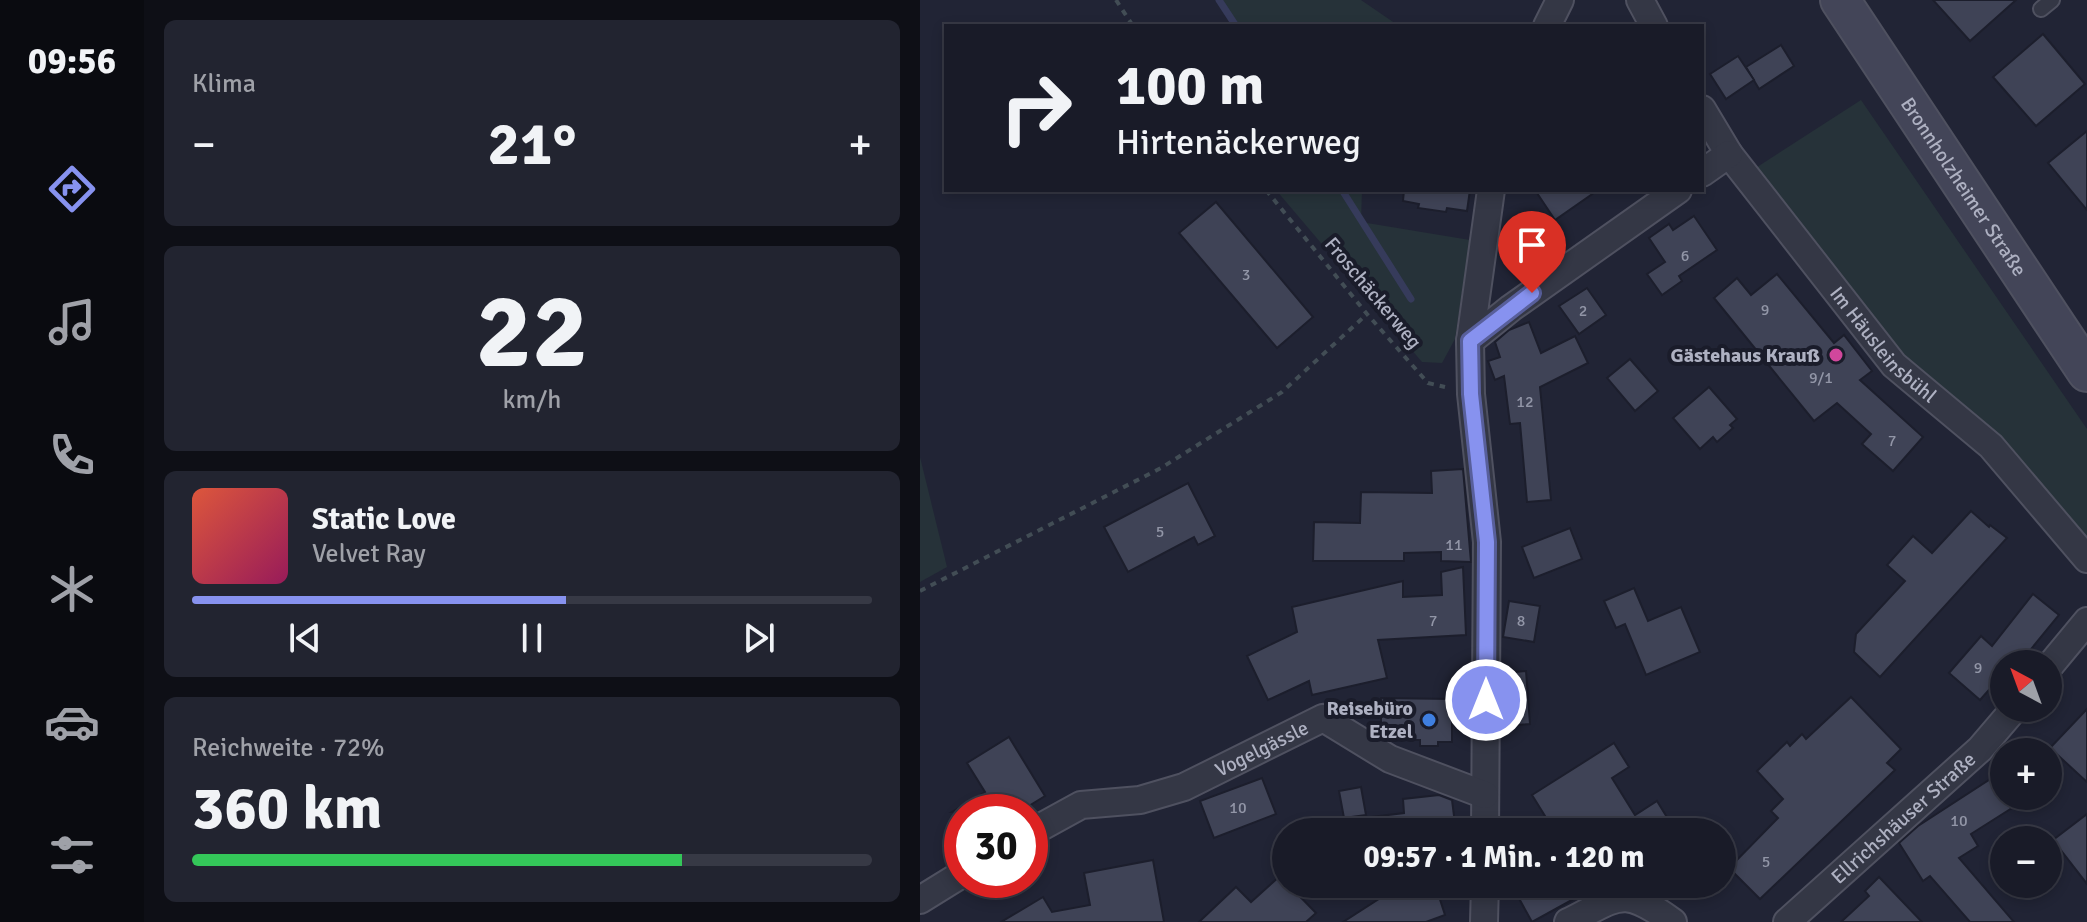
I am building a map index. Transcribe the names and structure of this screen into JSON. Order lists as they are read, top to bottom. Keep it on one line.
{"streets":{"street":["Bronnholzheimer Straße","Im Häusleinsbühl","Vogelgässle","Ellrichshäuser Straße"],"path":["Froschäckerweg"]},"places":["Gästehaus Krauß","Reisebüro Etzel"],"house_numbers":["6","3","9","2","9/1","12","7","5","11","7","8","9","10","10","5"],"north":"top left","page":{"tabs":"09:56","tile":["Klima",["22","km/h"],["Reichweite · 72%","360 km"]],"turn":["100 m","Hirtenäckerweg"],"heat":["−","21°","+"],"song":["Static Love","Velvet Ray"],"map_buttons":["+","−"],"limit":"30","trip":"09:57 · 1 Min. · 120 m"}}
